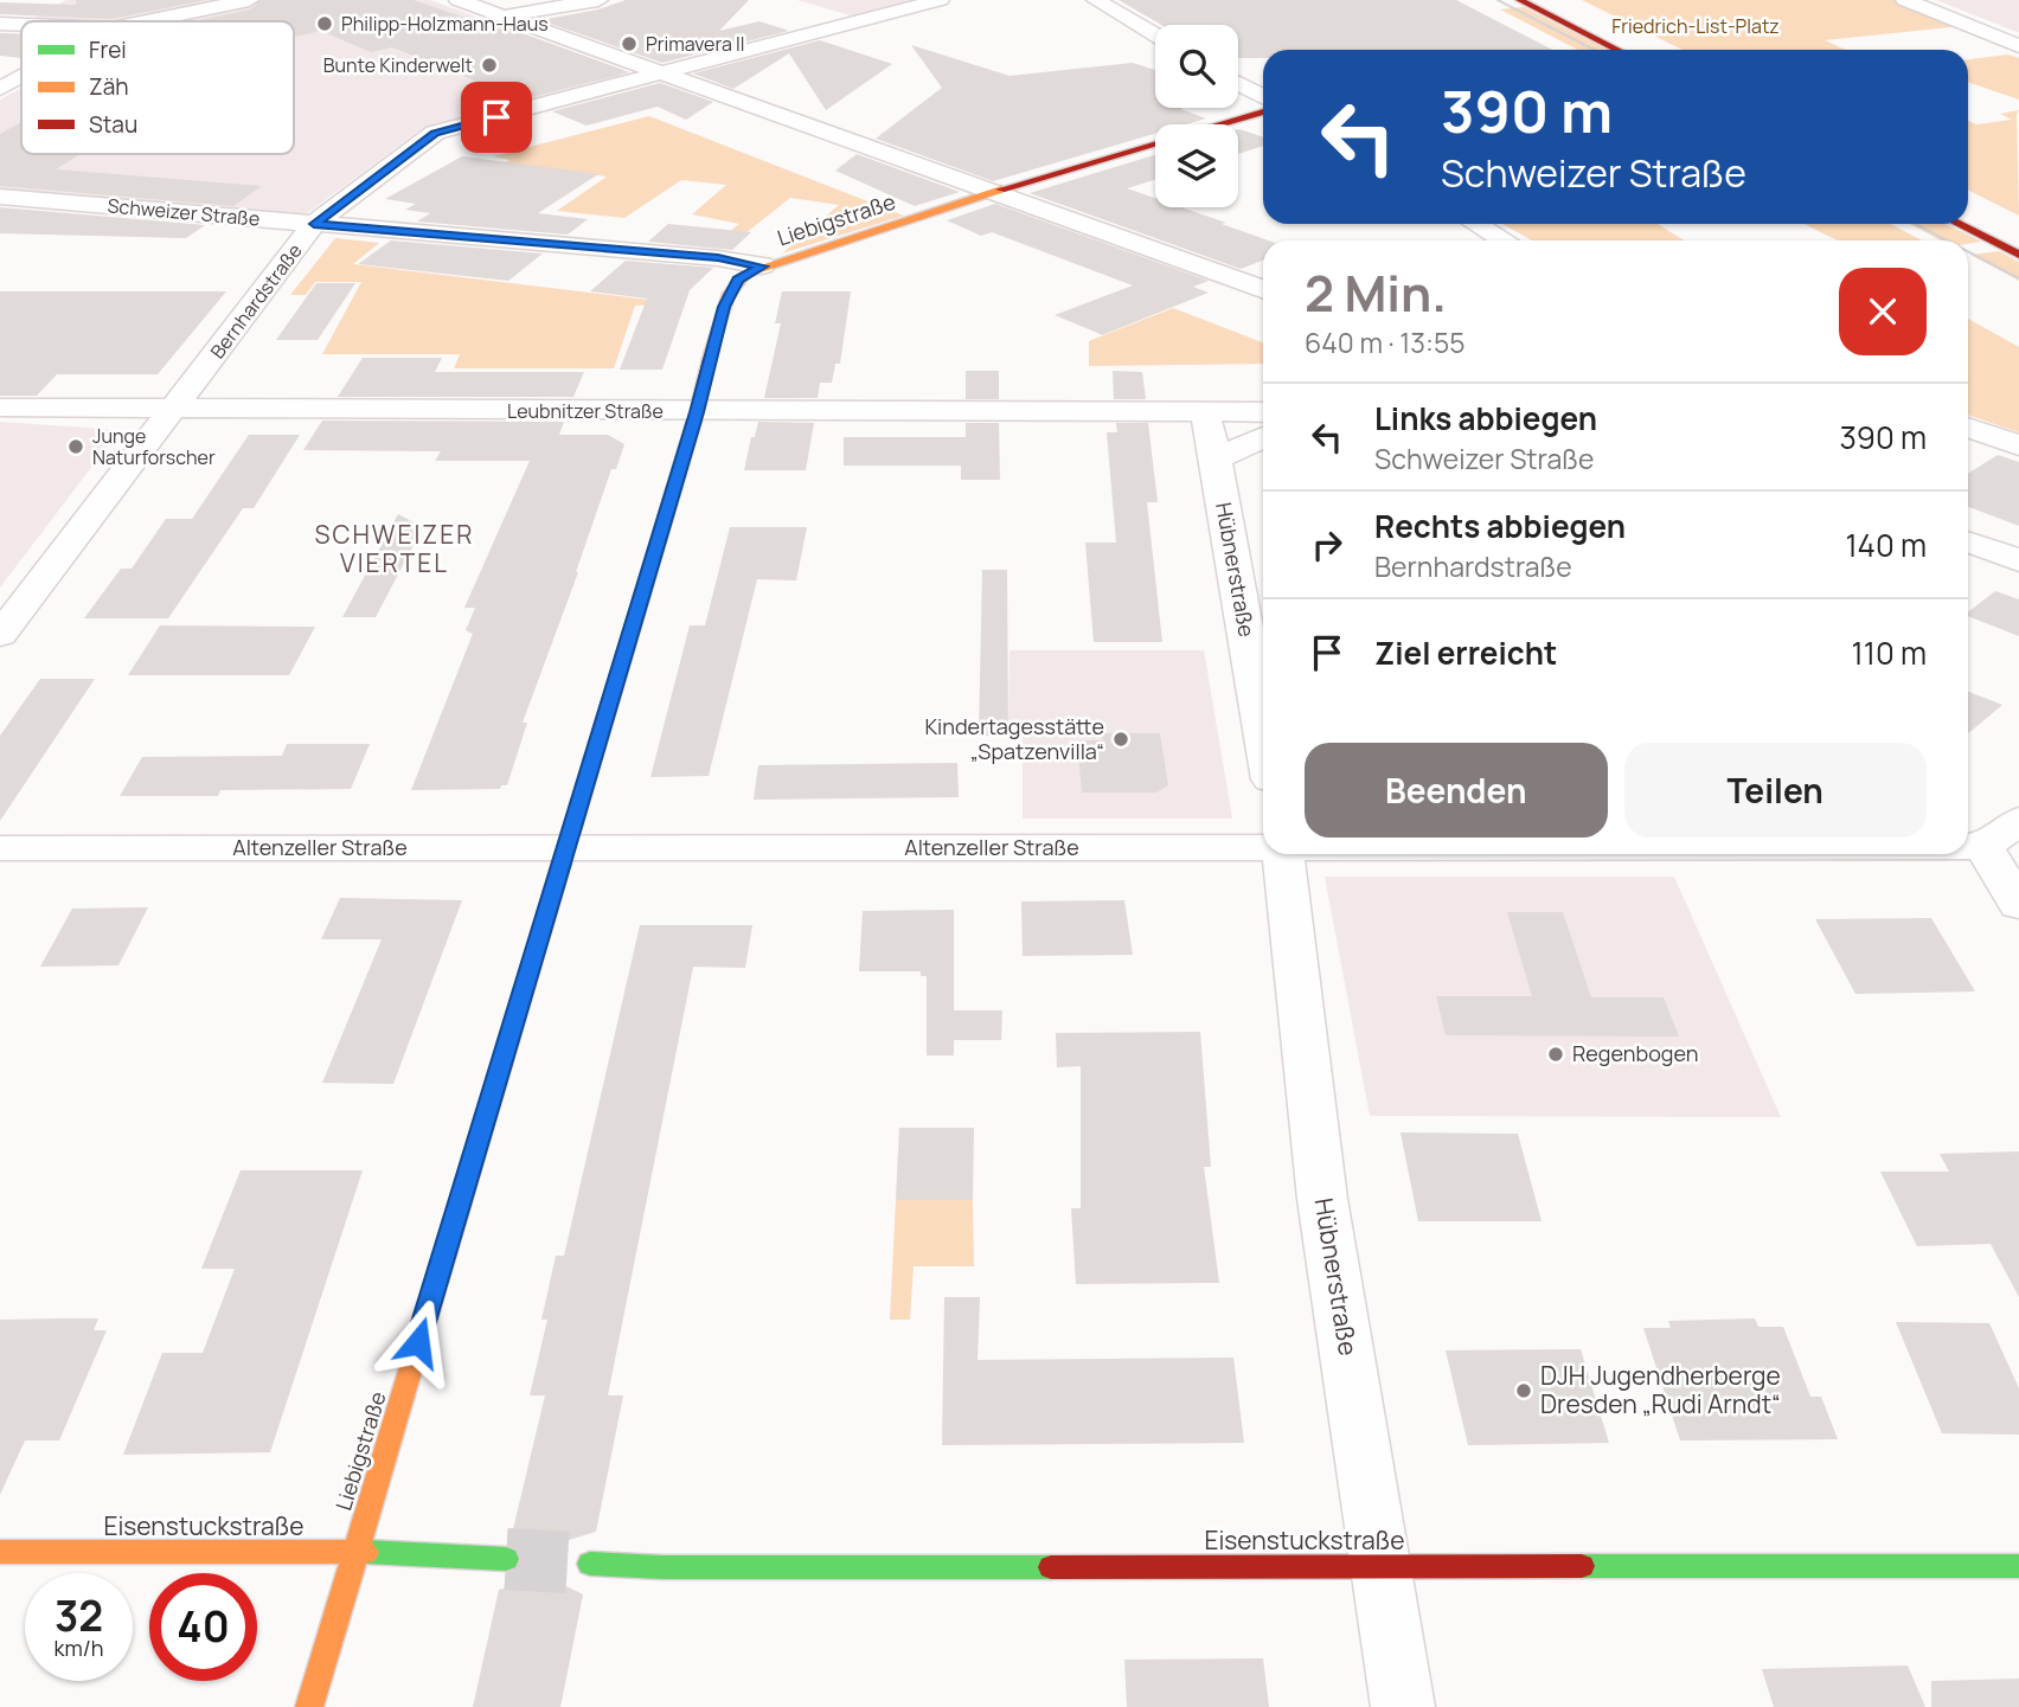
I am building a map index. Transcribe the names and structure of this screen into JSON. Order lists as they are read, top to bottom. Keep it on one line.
{"streets":{"street":["Schweizer Straße","Liebigstraße","Bernhardstraße","Leubnitzer Straße","Hübnerstraße","Altenzeller Straße","Eisenstuckstraße"]},"crossings":[["Schweizer Straße","Liebigstraße"],["Schweizer Straße","Bernhardstraße"],["Liebigstraße","Leubnitzer Straße"],["Liebigstraße","Altenzeller Straße"],["Liebigstraße","Eisenstuckstraße"],["Bernhardstraße","Leubnitzer Straße"],["Leubnitzer Straße","Hübnerstraße"],["Hübnerstraße","Eisenstuckstraße"]],"districts":["SCHWEIZER VIERTEL"],"parks":["Friedrich-List-Platz"],"places":["Philipp-Holzmann-Haus","Primavera II","Bunte Kinderwelt","Junge Naturforscher","Kindertagesstätte „Spatzenvilla“","Regenbogen","DJH Jugendherberge Dresden „Rudi Arndt“"],"legend":["Frei","Zäh","Stau"],"page":{"turn":["390 m","Schweizer Straße"],"heading":["2 Min.","640 m · 13:55"],"list":[{"name":"Links abbiegen","note":"Schweizer Straße","value":"390 m"},{"name":"Rechts abbiegen","note":"Bernhardstraße","value":"140 m"},{"name":"Ziel erreicht","value":"110 m"}],"buttons":["Beenden","Teilen"],"speed":"32 km/h","limit":"40"}}
